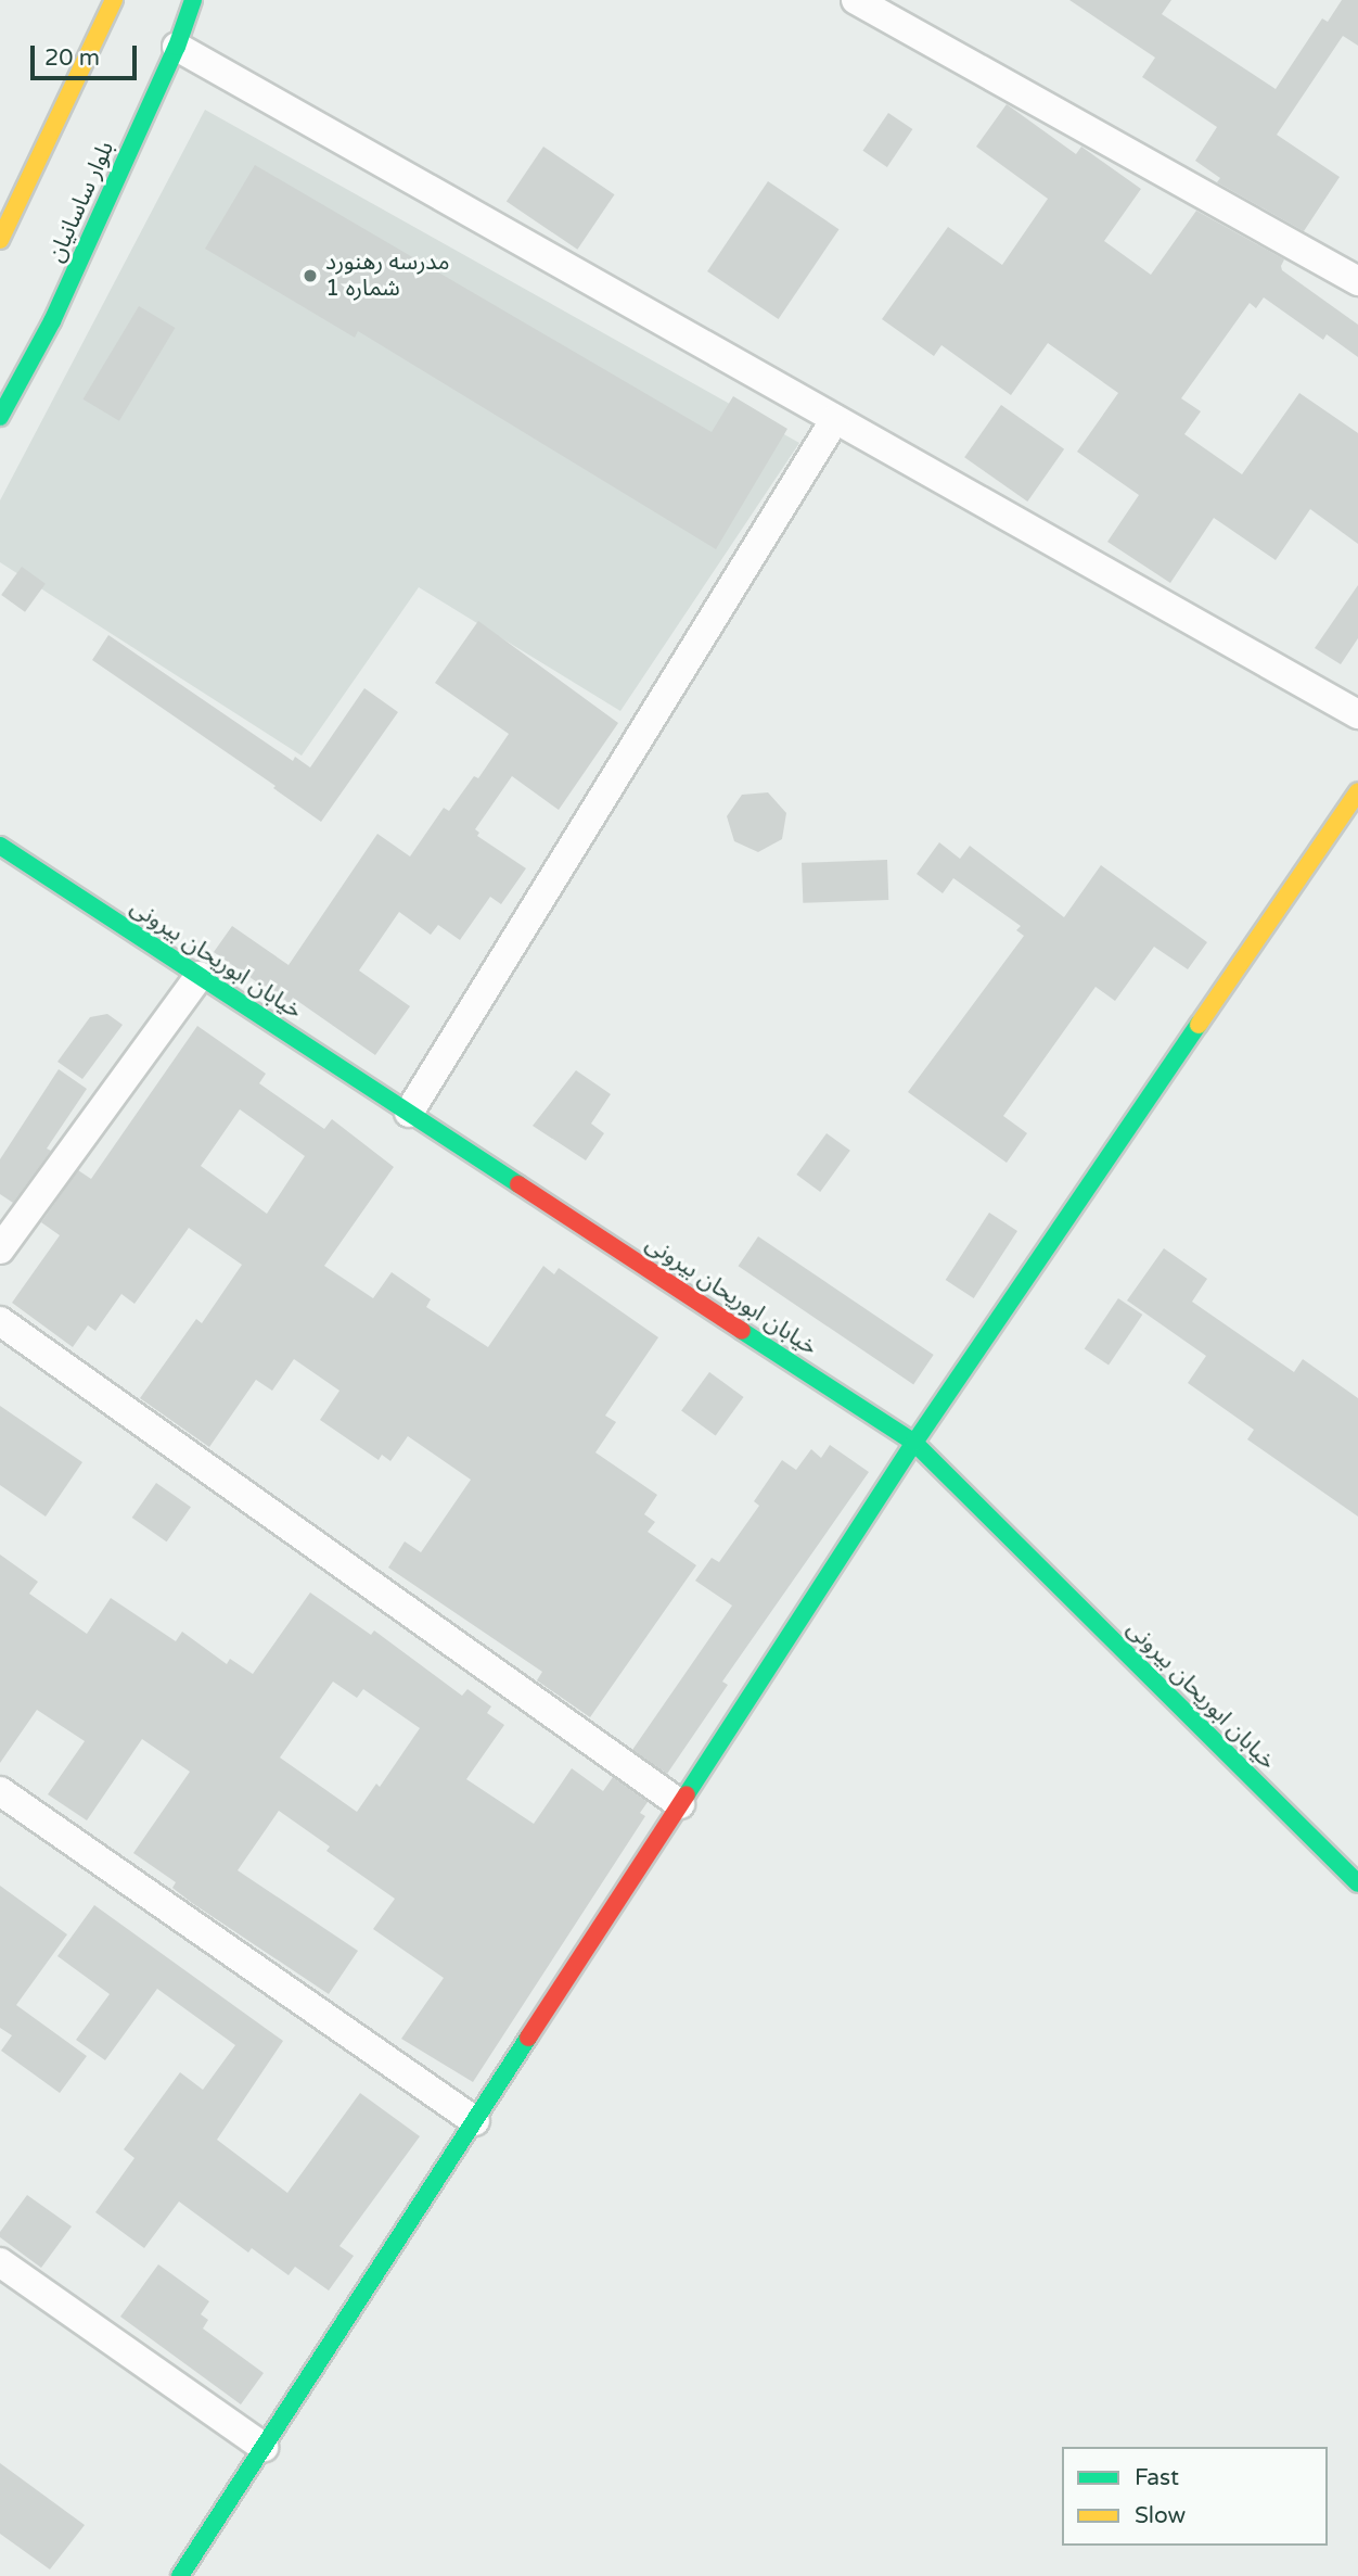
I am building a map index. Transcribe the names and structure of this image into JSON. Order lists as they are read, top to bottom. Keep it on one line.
{"streets":{"main road":["بلوار ساسانیان","خیابان ابوریحان بیرونی"]},"places":["مدرسه رهنورد شماره 1"],"legend":["Fast","Slow"],"scale_bar":"20 m"}
